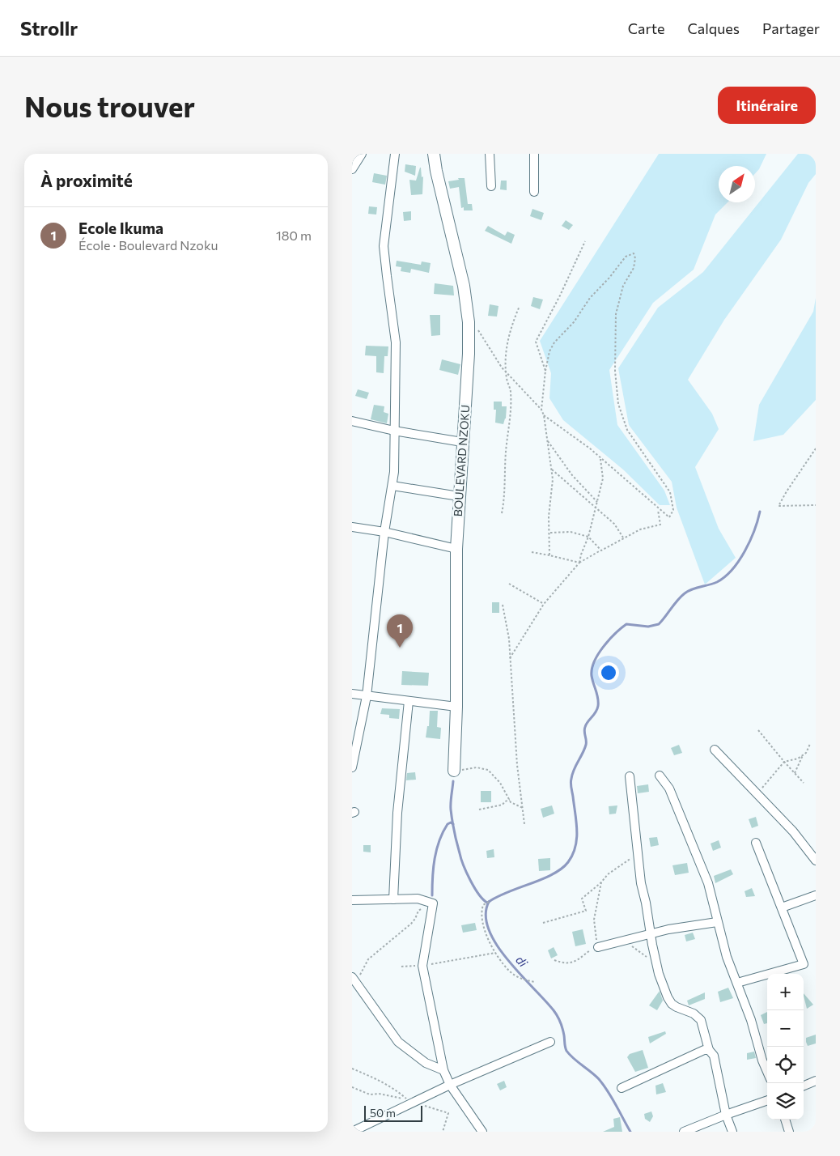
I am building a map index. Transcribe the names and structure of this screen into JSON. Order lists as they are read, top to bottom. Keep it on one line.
{"streets":{"street":["BOULEVARD NZOKU"]},"water":["di"],"scale_bar":"50 m","north":"top right","page":{"header":"Strollr","nav":["Carte","Calques","Partager"],"buttons":"Itinéraire","title":"Nous trouver","heading":"À proximité","list":[{"mark":"1","name":"Ecole Ikuma","note":"École · Boulevard Nzoku","value":"180 m"}],"pins":"1","map_buttons":["+","−"],"scale":"50 m"}}
